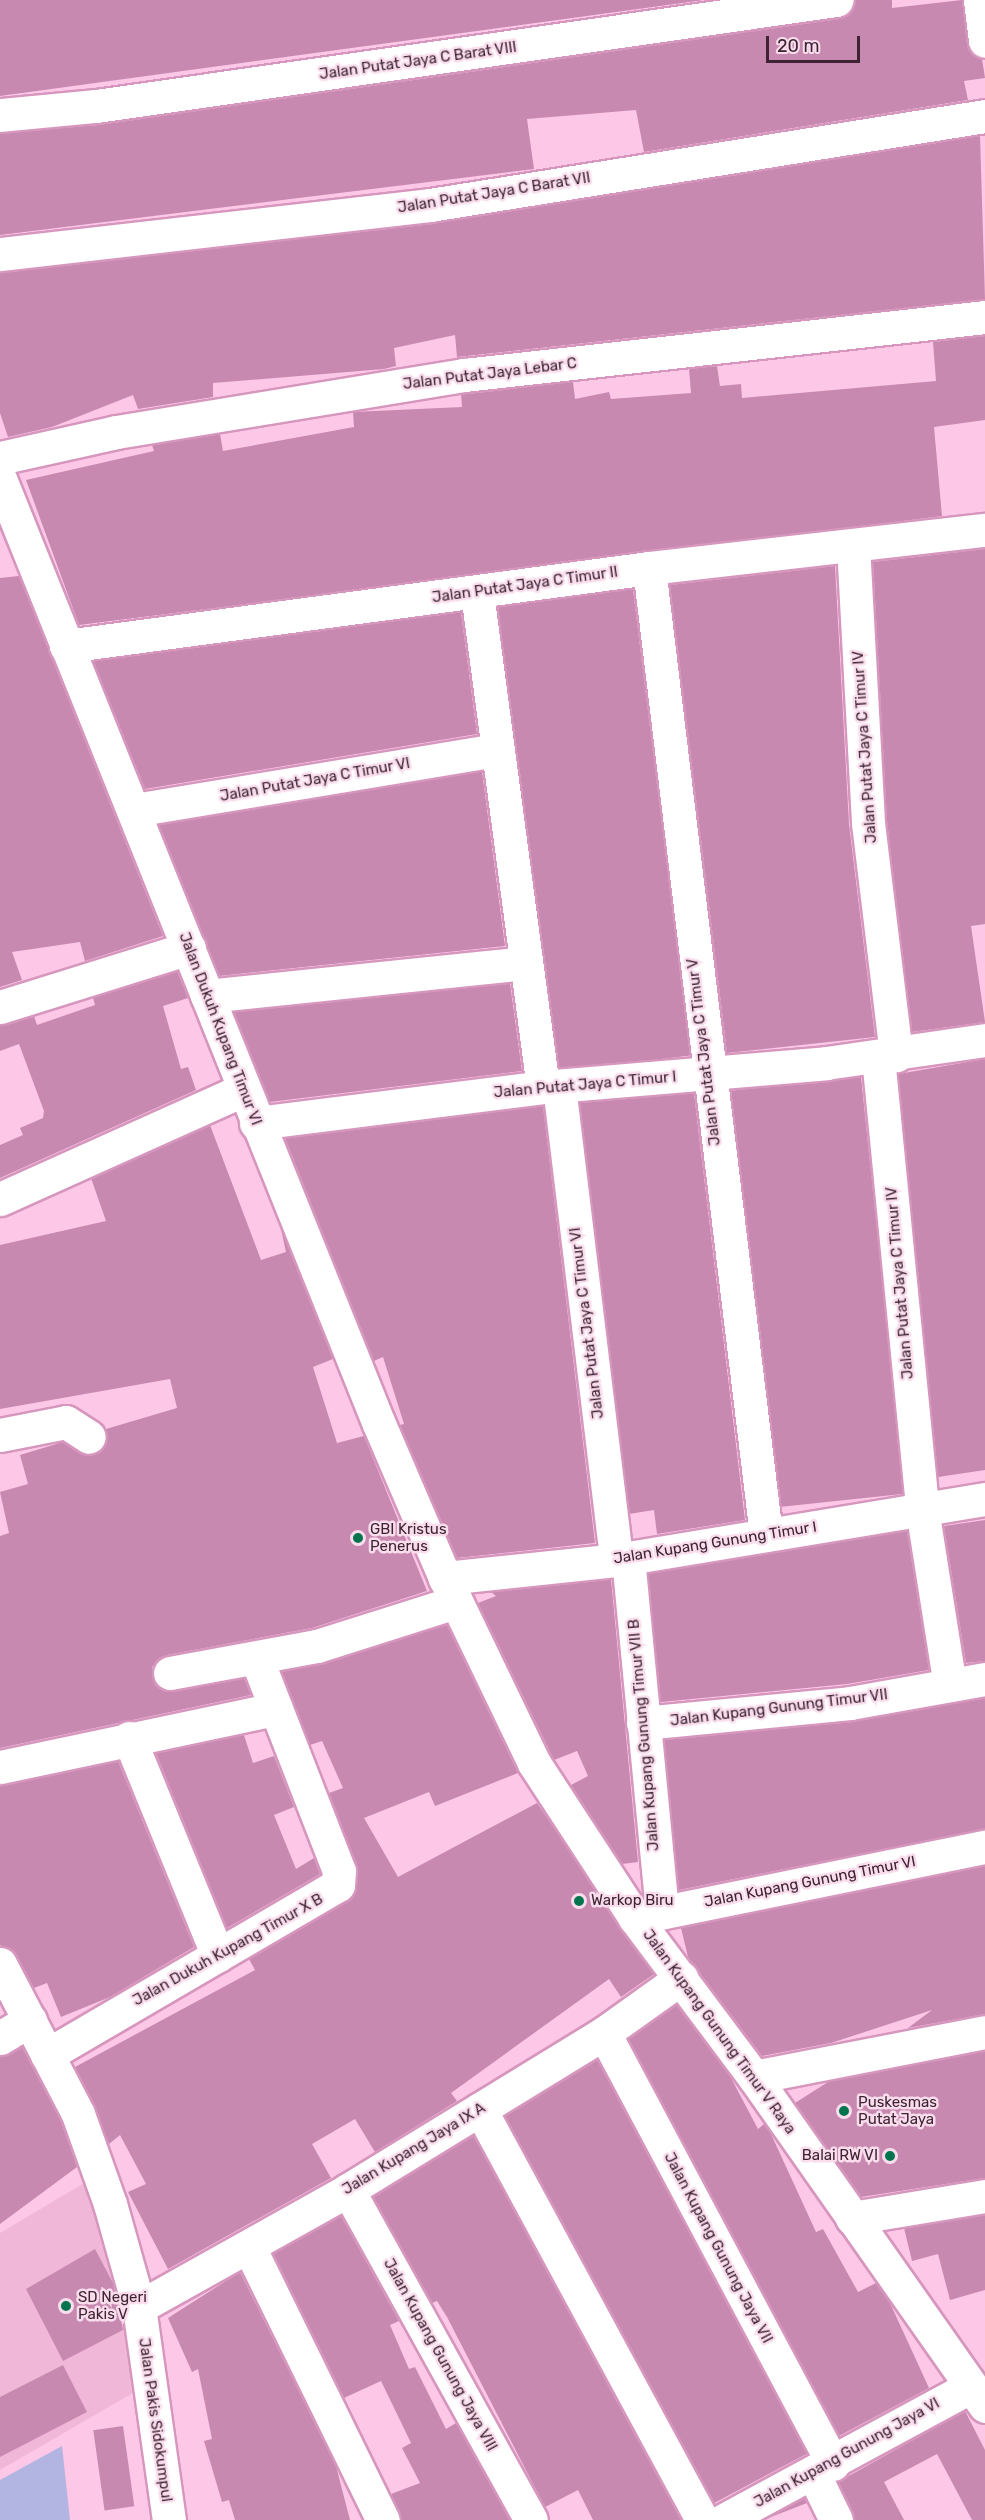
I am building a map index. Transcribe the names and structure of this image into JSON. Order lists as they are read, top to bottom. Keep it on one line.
{"streets":{"street":["Jalan Putat Jaya C Barat VIII","Jalan Putat Jaya C Barat VII","Jalan Putat Jaya Lebar C","Jalan Putat Jaya C Timur II","Jalan Putat Jaya C Timur IV","Jalan Putat Jaya C Timur VI","Jalan Dukuh Kupang Timur VI","Jalan Putat Jaya C Timur V","Jalan Putat Jaya C Timur I","Jalan Kupang Gunung Timur I","Jalan Kupang Gunung Timur VII","Jalan Kupang Gunung Timur VII B","Jalan Kupang Gunung Timur VI","Jalan Dukuh Kupang Timur X B","Jalan Kupang Gunung Timur V Raya","Jalan Kupang Jaya IX A","Jalan Kupang Gunung Jaya VII","Jalan Kupang Gunung Jaya VIII","Jalan Pakis Sidokumpul","Jalan Kupang Gunung Jaya VI"]},"crossings":[["Jalan Putat Jaya C Timur II","Jalan Putat Jaya C Timur IV"],["Jalan Putat Jaya C Timur II","Jalan Putat Jaya C Timur VI"],["Jalan Putat Jaya C Timur II","Jalan Dukuh Kupang Timur VI"],["Jalan Putat Jaya C Timur II","Jalan Putat Jaya C Timur V"],["Jalan Putat Jaya C Timur IV","Jalan Putat Jaya C Timur I"],["Jalan Putat Jaya C Timur IV","Jalan Kupang Gunung Timur I"],["Jalan Putat Jaya C Timur VI","Jalan Dukuh Kupang Timur VI"],["Jalan Putat Jaya C Timur VI","Jalan Putat Jaya C Timur I"],["Jalan Putat Jaya C Timur VI","Jalan Kupang Gunung Timur I"],["Jalan Putat Jaya C Timur VI","Jalan Kupang Gunung Timur VII B"],["Jalan Dukuh Kupang Timur VI","Jalan Putat Jaya C Timur I"],["Jalan Dukuh Kupang Timur VI","Jalan Kupang Gunung Timur I"],["Jalan Dukuh Kupang Timur VI","Jalan Kupang Gunung Timur V Raya"],["Jalan Putat Jaya C Timur V","Jalan Putat Jaya C Timur I"],["Jalan Putat Jaya C Timur V","Jalan Kupang Gunung Timur I"],["Jalan Kupang Gunung Timur I","Jalan Kupang Gunung Timur VII B"],["Jalan Kupang Gunung Timur I","Jalan Dukuh Kupang Timur X B"],["Jalan Kupang Gunung Timur I","Jalan Kupang Gunung Timur V Raya"],["Jalan Kupang Gunung Timur VII","Jalan Kupang Gunung Timur VII B"],["Jalan Kupang Gunung Timur VII B","Jalan Kupang Gunung Timur VI"],["Jalan Kupang Gunung Timur VII B","Jalan Kupang Gunung Timur V Raya"],["Jalan Kupang Gunung Timur VI","Jalan Kupang Gunung Timur V Raya"],["Jalan Dukuh Kupang Timur X B","Jalan Pakis Sidokumpul"],["Jalan Kupang Gunung Timur V Raya","Jalan Kupang Jaya IX A"],["Jalan Kupang Gunung Timur V Raya","Jalan Kupang Gunung Jaya VI"],["Jalan Kupang Jaya IX A","Jalan Kupang Gunung Jaya VII"],["Jalan Kupang Jaya IX A","Jalan Kupang Gunung Jaya VIII"],["Jalan Kupang Jaya IX A","Jalan Pakis Sidokumpul"],["Jalan Kupang Gunung Jaya VII","Jalan Kupang Gunung Jaya VI"]],"places":["GBI Kristus Penerus","Warkop Biru","Puskesmas Putat Jaya","Balai RW VI","SD Negeri Pakis V"],"scale_bar":"20 m"}
